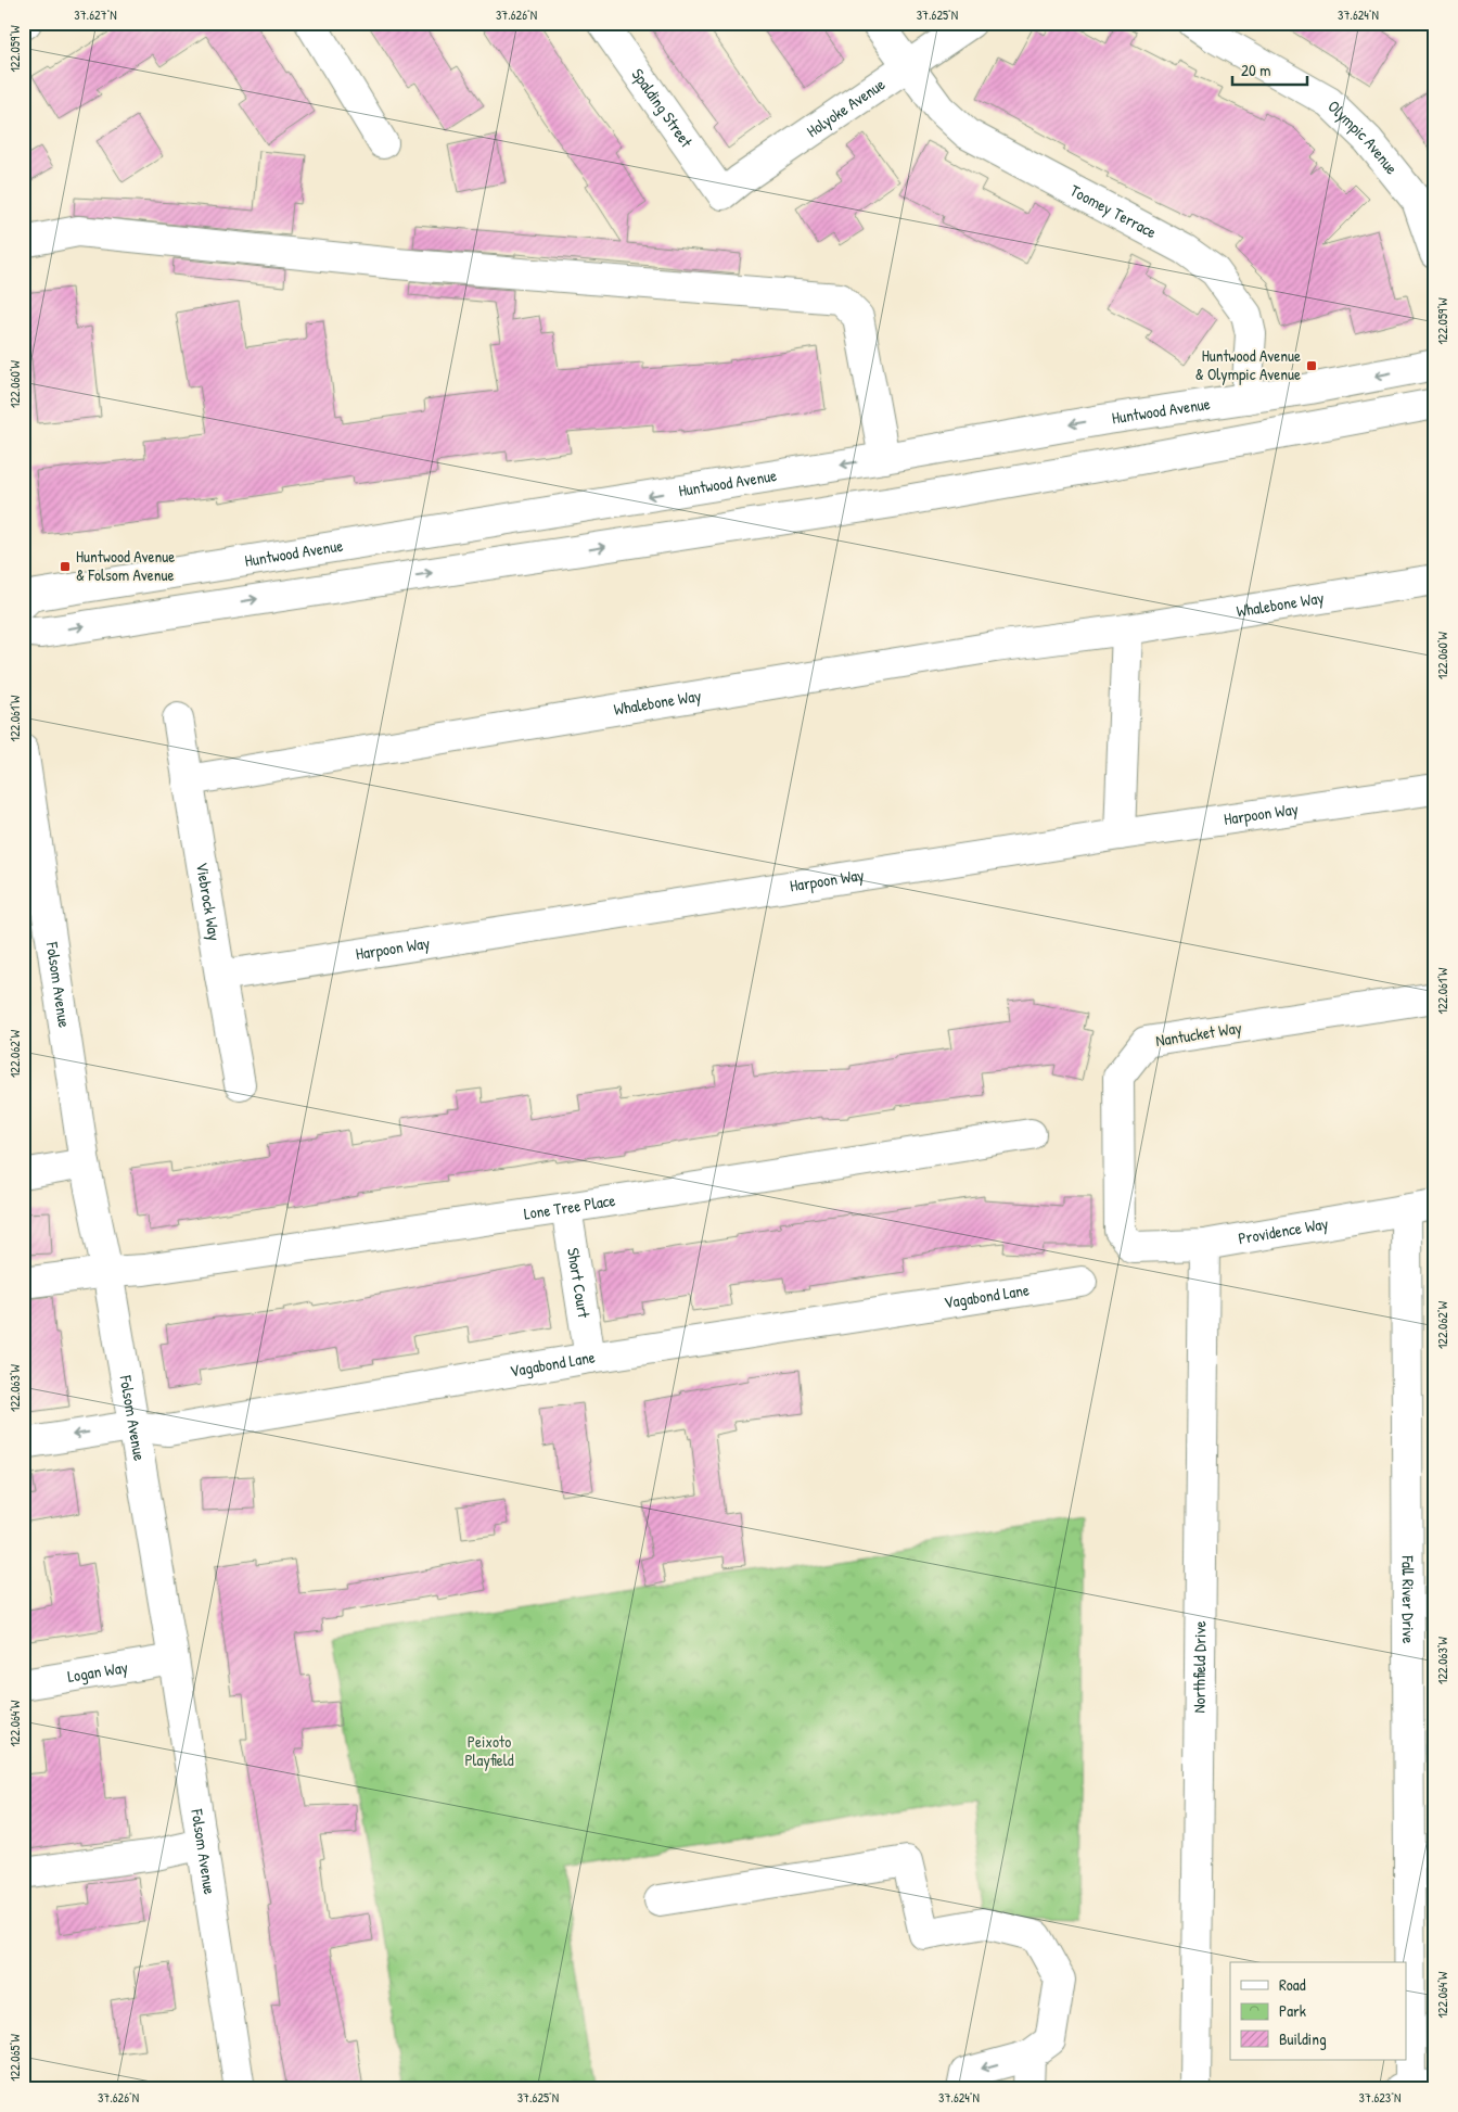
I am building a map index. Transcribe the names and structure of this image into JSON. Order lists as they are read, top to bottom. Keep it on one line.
{"streets":{"street":["Spalding Street","Holyoke Avenue","Olympic Avenue","Toomey Terrace","Huntwood Avenue","Whalebone Way","Harpoon Way","Viebrock Way","Folsom Avenue","Nantucket Way","Lone Tree Place","Providence Way","Short Court","Vagabond Lane","Fall River Drive","Northfield Drive","Logan Way"]},"crossings":[["Spalding Street","Holyoke Avenue"],["Holyoke Avenue","Toomey Terrace"],["Toomey Terrace","Huntwood Avenue"],["Whalebone Way","Viebrock Way"],["Harpoon Way","Viebrock Way"],["Folsom Avenue","Lone Tree Place"],["Folsom Avenue","Vagabond Lane"],["Folsom Avenue","Logan Way"],["Nantucket Way","Providence Way"],["Lone Tree Place","Short Court"],["Providence Way","Fall River Drive"],["Providence Way","Northfield Drive"],["Short Court","Vagabond Lane"]],"parks":["Peixoto Playfield"],"places":{"transit":["Huntwood Avenue & Olympic Avenue","Huntwood Avenue & Folsom Avenue"]},"legend":["Road","Park","Building"],"scale_bar":"20 m","coordinates":["37.627°N","37.626°N","37.625°N","37.624°N","122.059°W","122.060°W","122.061°W","122.062°W","122.063°W","122.064°W","122.065°W","37.623°N"]}
